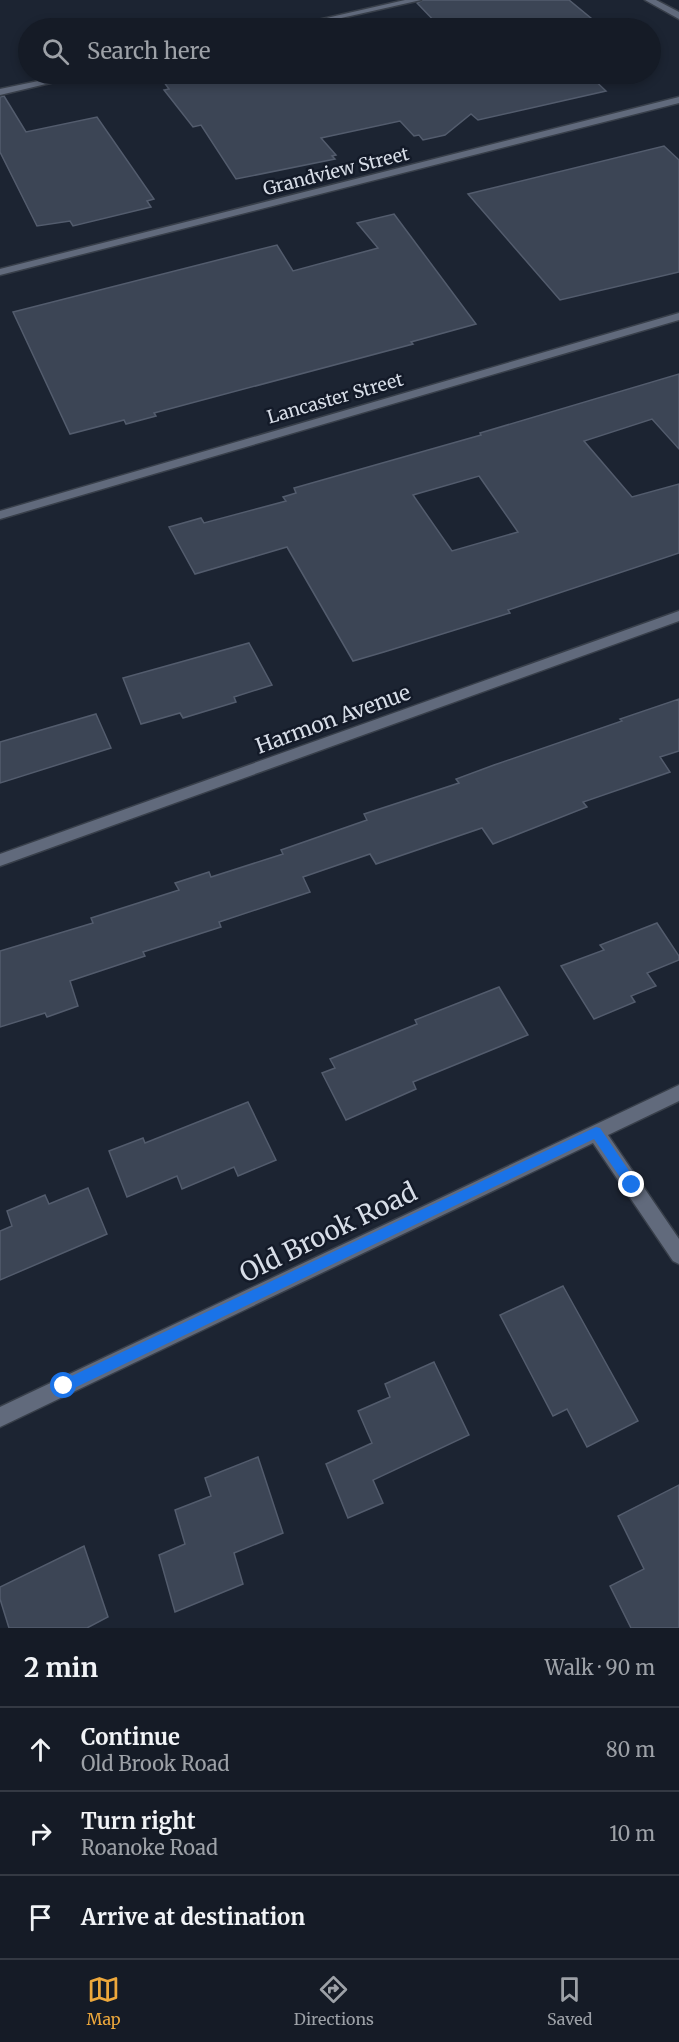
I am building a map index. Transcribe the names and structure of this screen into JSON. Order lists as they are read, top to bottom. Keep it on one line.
{"streets":{"street":["Grandview Street","Lancaster Street","Harmon Avenue","Old Brook Road"]},"page":{"search":"Search here","heading":["2 min","Walk · 90 m"],"list":[["Continue","Old Brook Road","80 m"],["Turn right","Roanoke Road","10 m"],"Arrive at destination"],"nav":["Map","Directions","Saved"]}}
